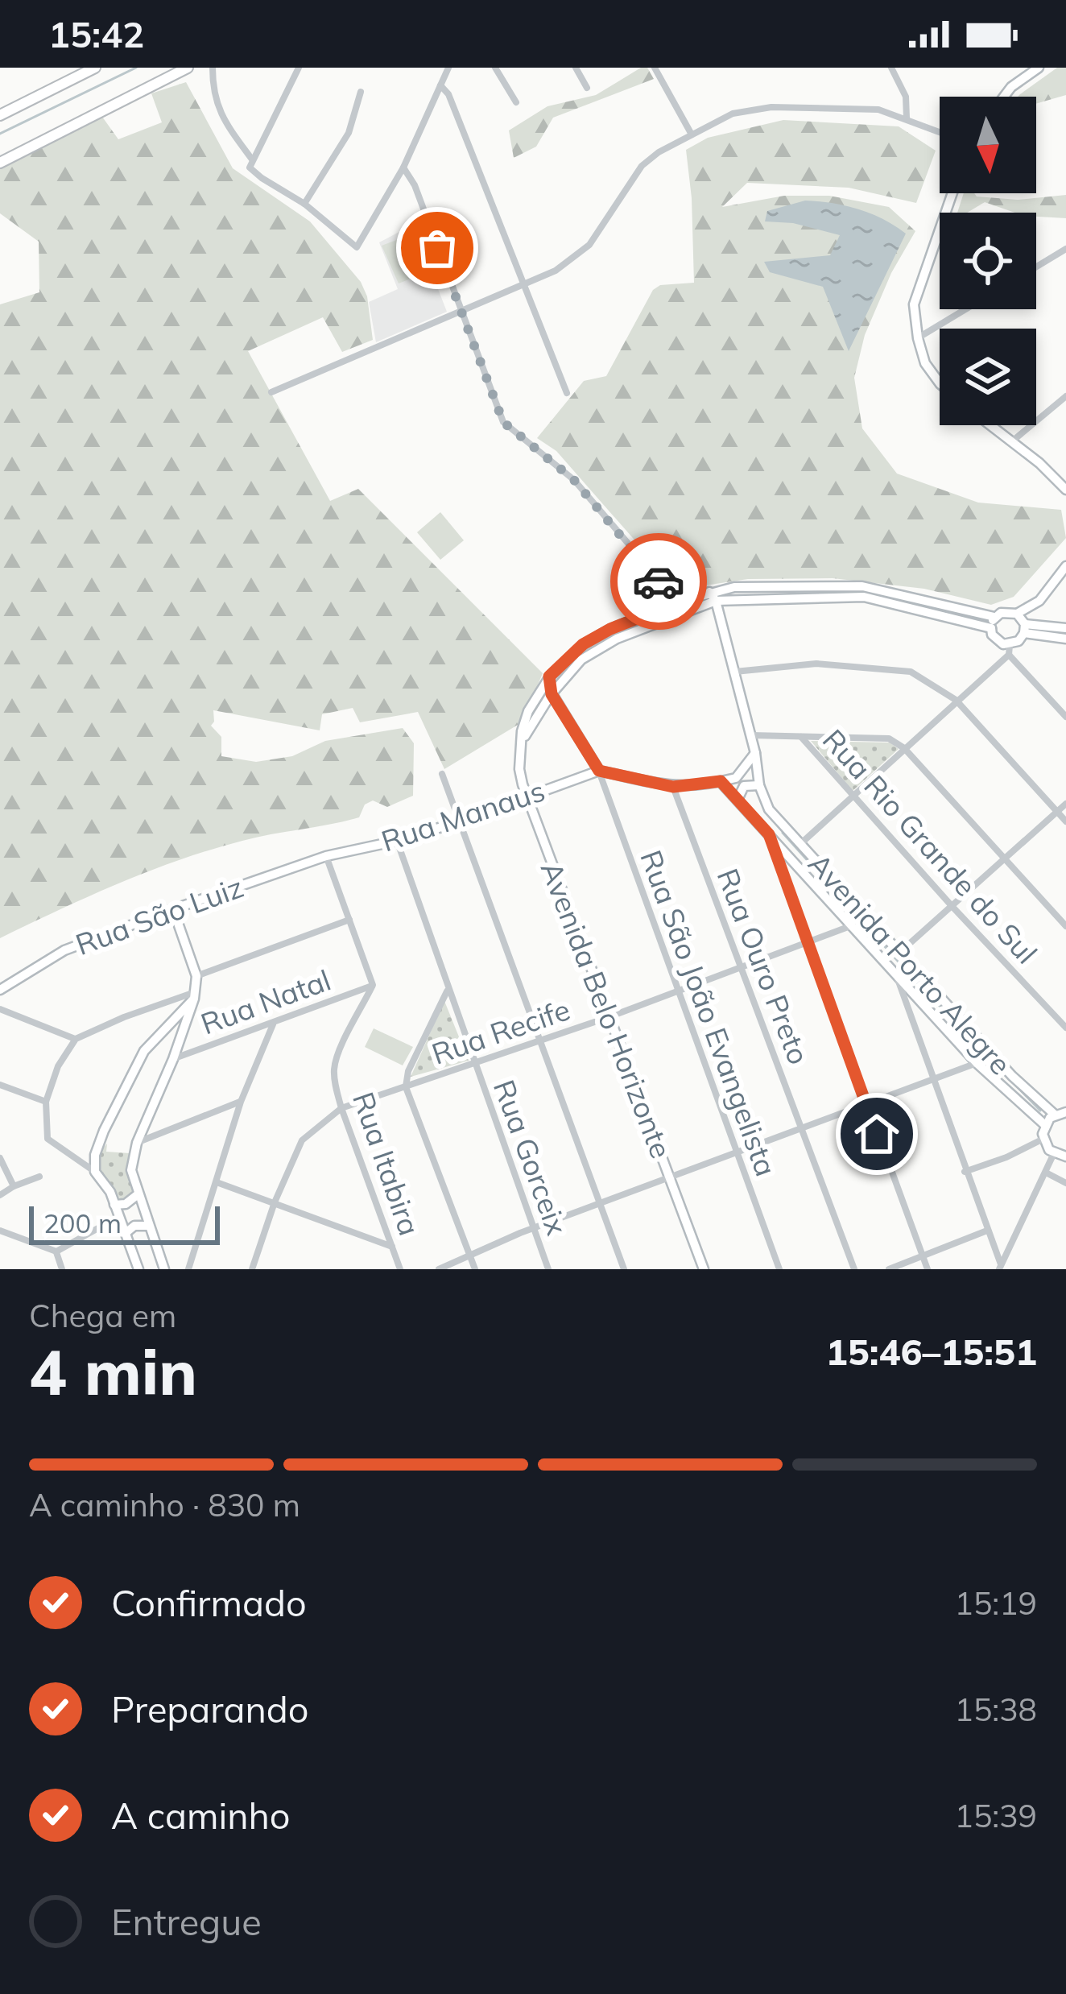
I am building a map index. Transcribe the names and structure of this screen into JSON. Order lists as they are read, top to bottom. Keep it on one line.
{"streets":{"main road":["Rua Manaus","Rua São Luiz","Avenida Porto Alegre","Avenida Belo Horizonte"],"street":["Rua Rio Grande do Sul","Rua Ouro Preto","Rua Natal","Rua São João Evangelista","Rua Recife","Rua Gorceix","Rua Itabira"]},"crossings":[["Rua Manaus","Rua São Luiz"],["Rua Manaus","Avenida Belo Horizonte"],["Rua Manaus","Rua São João Evangelista"],["Rua Manaus","Rua Gorceix"],["Avenida Porto Alegre","Avenida Belo Horizonte"],["Avenida Porto Alegre","Rua Recife"],["Rua Ouro Preto","Rua Recife"],["Rua Natal","Rua Itabira"],["Avenida Belo Horizonte","Rua Recife"],["Rua São João Evangelista","Rua Recife"],["Rua Recife","Rua Gorceix"],["Rua Recife","Rua Itabira"]],"scale_bar":"200 m","north":"bottom","page":{"status":"15:42","scale":"200 m","heading":["4 min","Chega em","15:46–15:51"],"bar":"A caminho · 830 m","list":[["Confirmado","15:19"],["Preparando","15:38"],["A caminho","15:39"],"Entregue"]}}
